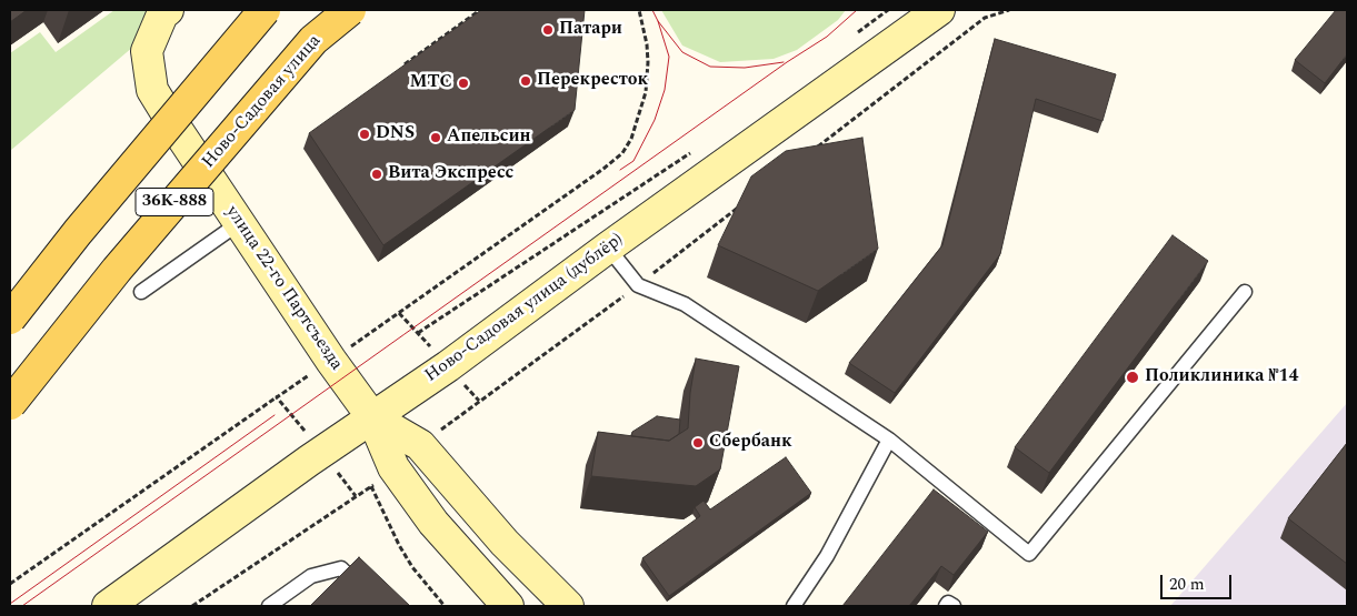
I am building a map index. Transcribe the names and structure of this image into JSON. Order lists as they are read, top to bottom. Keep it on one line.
{"streets":{"main road":["Ново-Садовая улица","36К-888","улица 22-го Партсъезда","Ново-Садовая улица (дублёр)"]},"crossings":[["улица 22-го Партсъезда","Ново-Садовая улица (дублёр)"]],"places":["Патари","Перекресток","МТС","DNS","Апельсин","Вита Экспресс","Поликлиника №14","Сбербанк"],"scale_bar":"20 m"}
